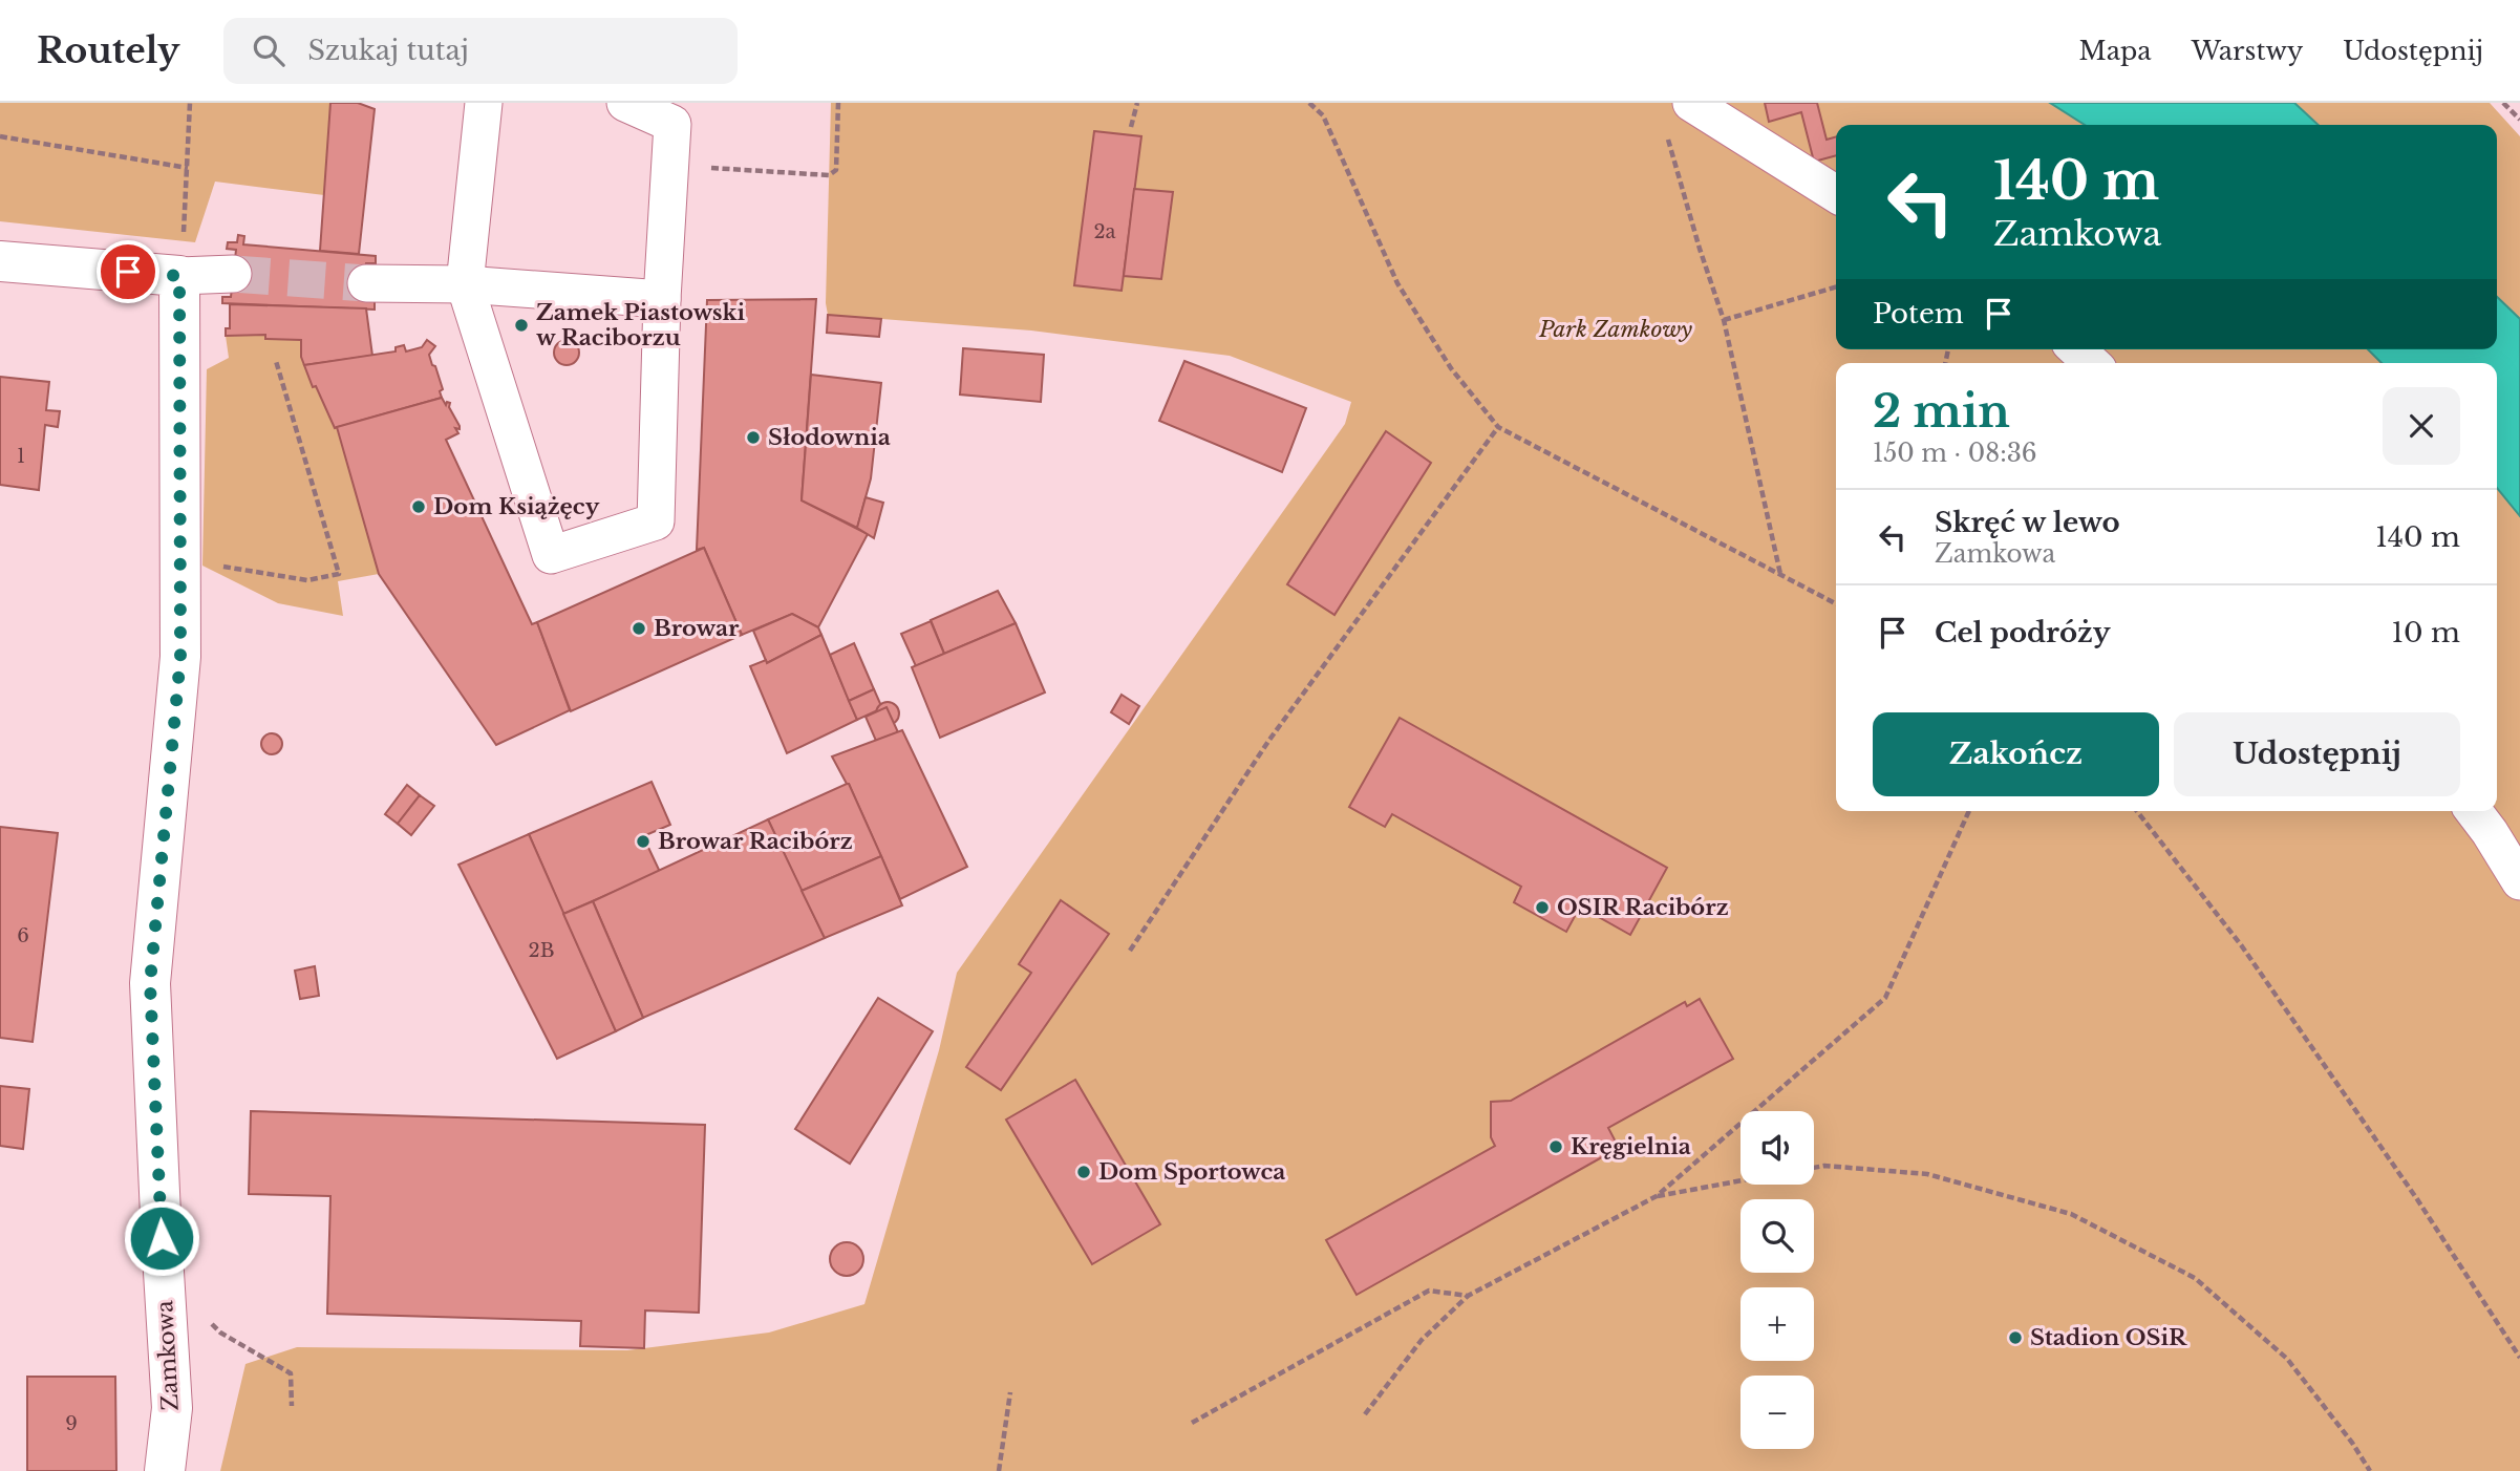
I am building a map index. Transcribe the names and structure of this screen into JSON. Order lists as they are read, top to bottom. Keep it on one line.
{"streets":{"street":["Zamkowa"]},"parks":["Park Zamkowy"],"places":["Zamek Piastowski w Raciborzu","Słodownia","Dom Książęcy","Browar","Browar Racibórz","OSIR Racibórz","Kręgielnia","Dom Sportowca","Stadion OSiR"],"house_numbers":["2a","1","6","2B","9"],"page":{"header":"Routely","search":"Szukaj tutaj","nav":["Mapa","Warstwy","Udostępnij"],"turn":["140 m","Zamkowa"],"then":"Potem","heading":["2 min","150 m · 08:36"],"list":[{"name":"Skręć w lewo","note":"Zamkowa","value":"140 m"},{"name":"Cel podróży","value":"10 m"}],"buttons":["Zakończ","Udostępnij"],"map_buttons":["+","−"]}}
